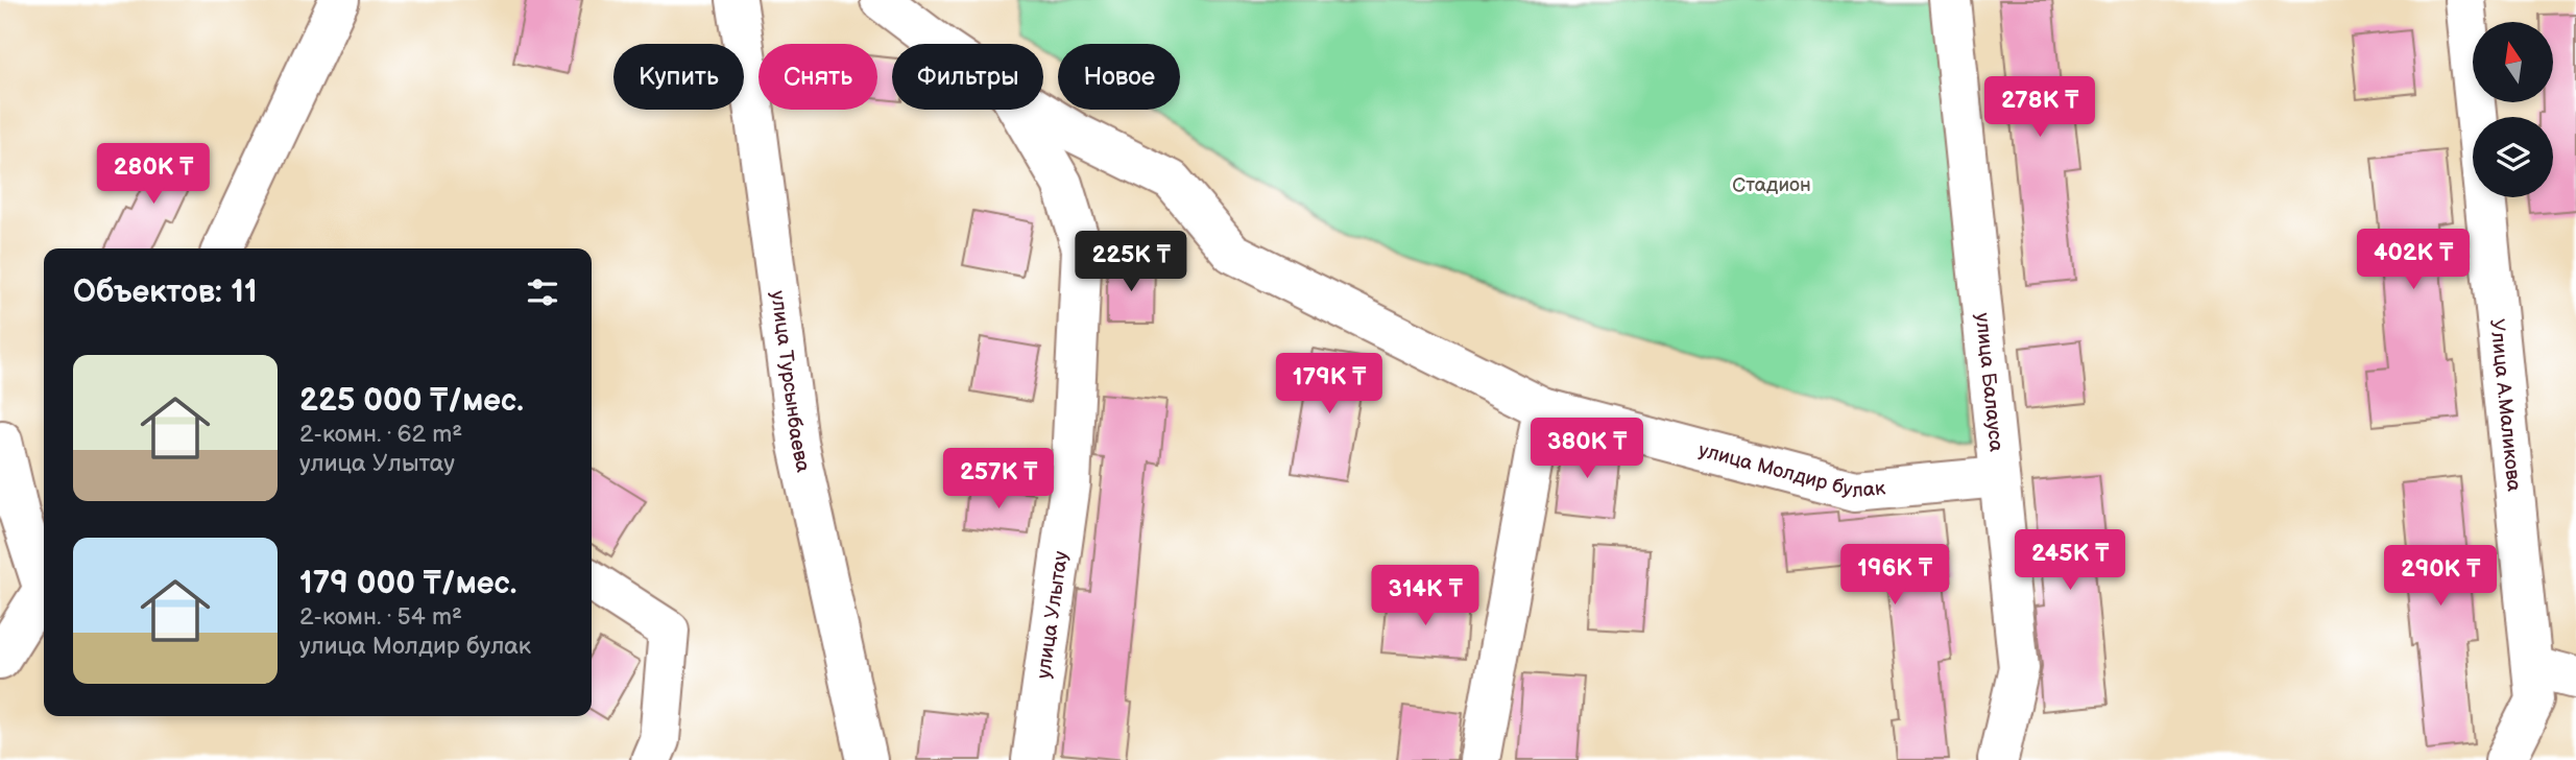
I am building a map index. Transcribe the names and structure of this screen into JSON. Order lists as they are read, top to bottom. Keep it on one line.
{"streets":{"street":["улица Балауса","улица Турсынбаева","Улица А.Маликова","улица Молдир булак","улица Улытау"]},"crossings":[["улица Балауса","улица Молдир булак"]],"parks":["Стадион"],"north":"top","page":{"chip":["Купить","Снять","Фильтры","Новое"],"price":["278K ₸","280K ₸","402K ₸","225K ₸","179K ₸","380K ₸","257K ₸","245K ₸","196K ₸","290K ₸","314K ₸"],"heading":"Объектов: 11","list":[{"name":"225 000 ₸/мес.","note":"2-комн. · 62 m² · улица Улытау"},{"name":"179 000 ₸/мес.","note":"2-комн. · 54 m² · улица Молдир булак"}]}}
